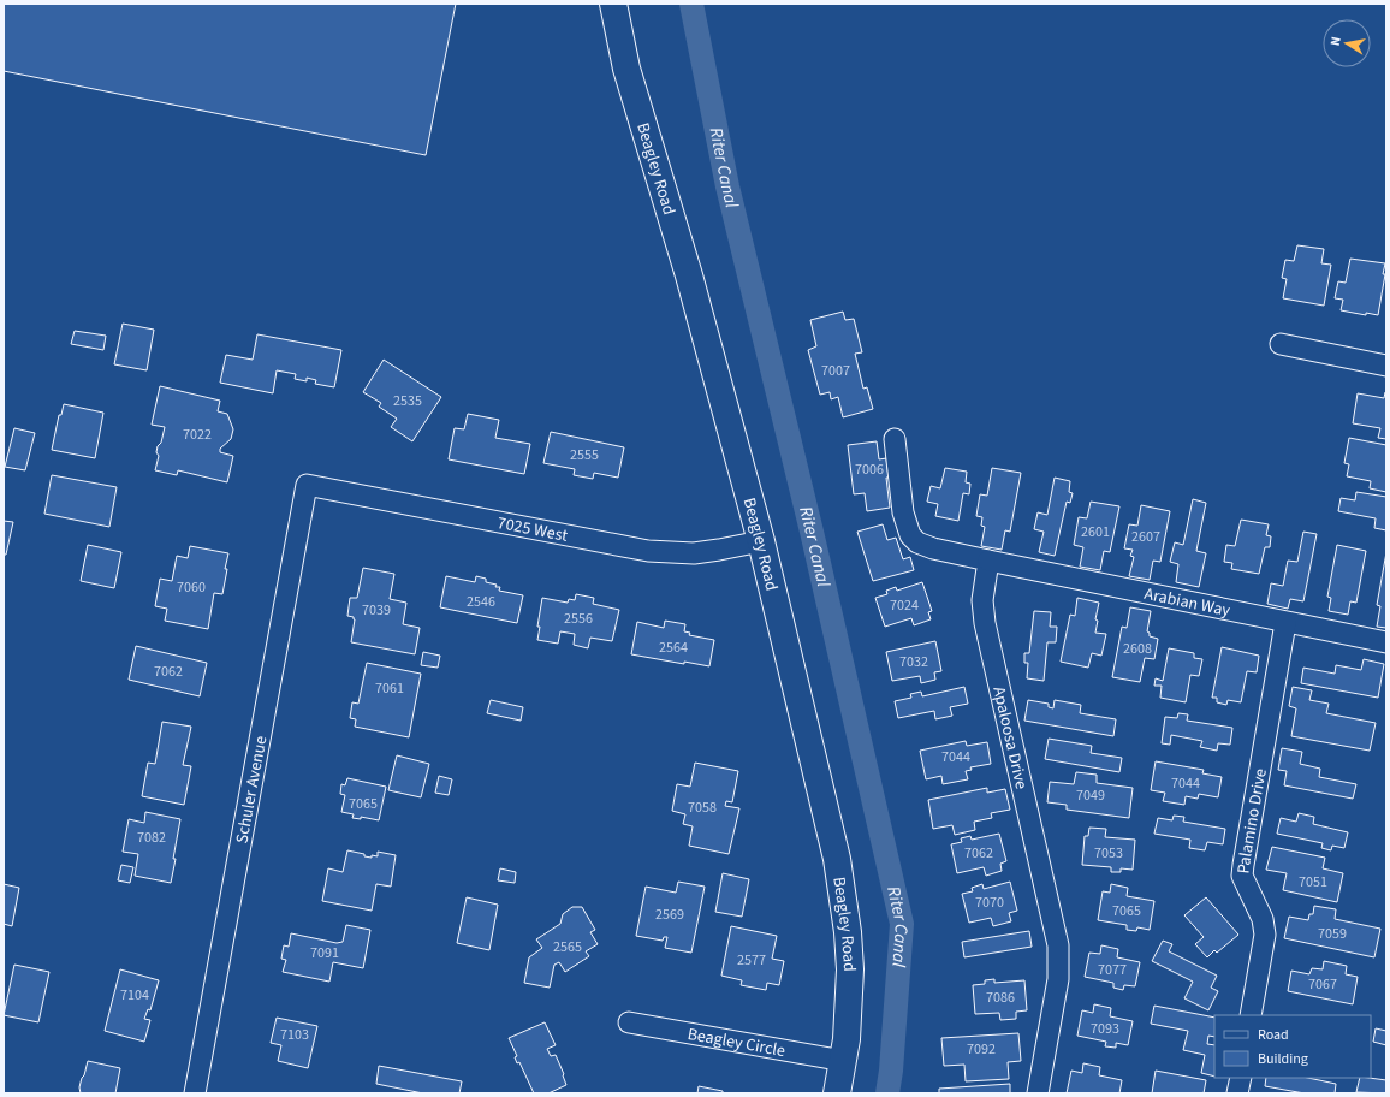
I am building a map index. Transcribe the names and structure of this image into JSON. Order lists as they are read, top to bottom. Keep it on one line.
{"streets":{"street":["Beagley Road","7025 West","Arabian Way","Apaloosa Drive","Schuler Avenue","Palamino Drive","Beagley Circle"]},"crossings":[["Beagley Road","7025 West"],["Beagley Road","Beagley Circle"],["7025 West","Schuler Avenue"],["Arabian Way","Apaloosa Drive"],["Arabian Way","Palamino Drive"]],"water":["Riter Canal"],"house_numbers":["7007","2535","7022","2555","7006","2601","2607","7060","2546","7024","7039","2556","2564","2608","7032","7062","7061","7044","7044","7049","7065","7058","7082","7062","7053","7051","7070","7065","2569","7059","2565","7091","2577","7077","7067","7104","7086","7093","7103","7092"],"legend":["Road","Building"],"north":"left"}
